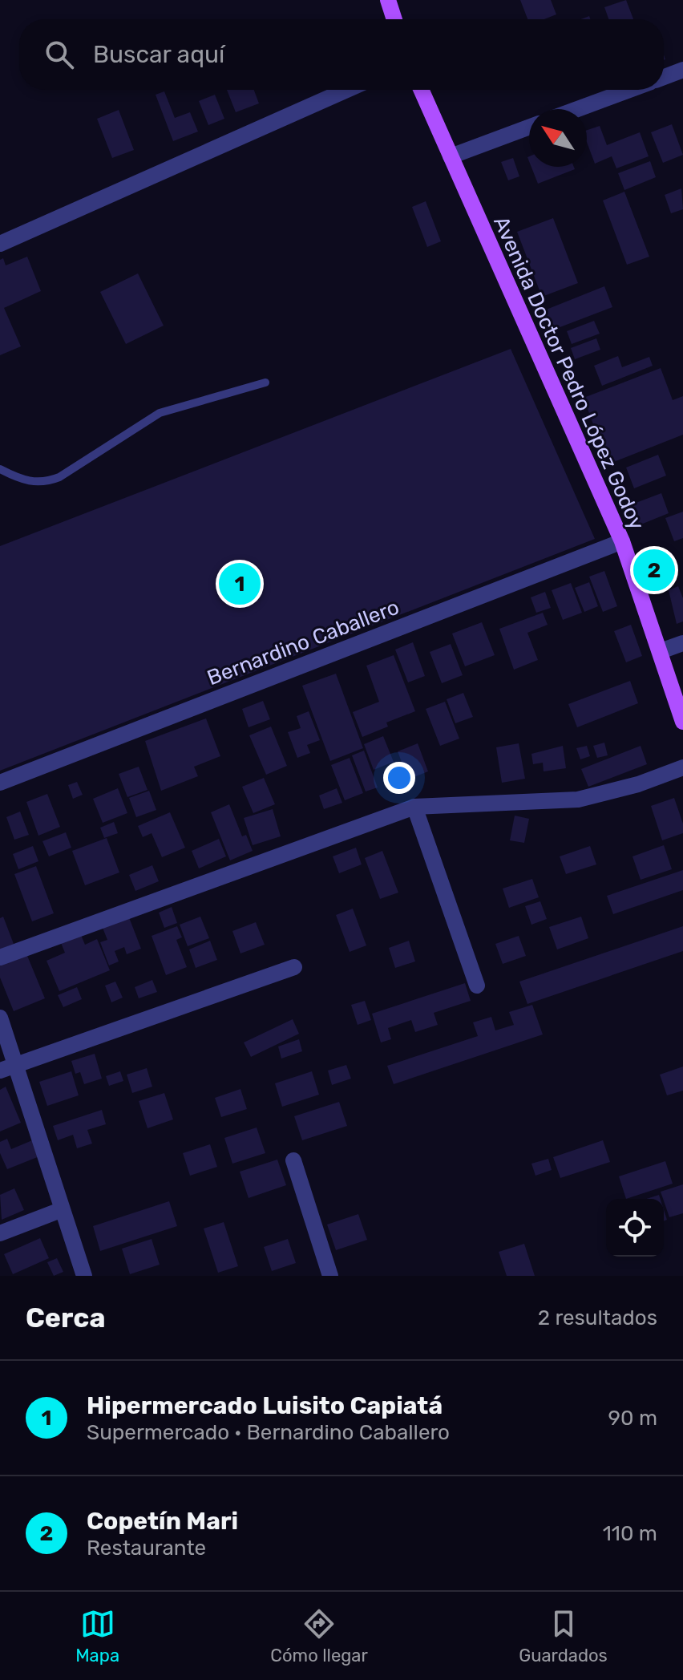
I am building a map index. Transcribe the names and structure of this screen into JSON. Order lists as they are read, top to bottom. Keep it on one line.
{"streets":{"main road":["Avenida Doctor Pedro López Godoy"],"street":["Bernardino Caballero"]},"crossings":[["Avenida Doctor Pedro López Godoy","Bernardino Caballero"]],"north":"top left","page":{"search":"Buscar aquí","pins":["2","1"],"heading":["Cerca","2 resultados"],"list":[{"mark":"1","name":"Hipermercado Luisito Capiatá","note":"Supermercado · Bernardino Caballero","value":"90 m"},{"mark":"2","name":"Copetín Mari","note":"Restaurante","value":"110 m"}],"nav":["Mapa","Cómo llegar","Guardados"]}}
